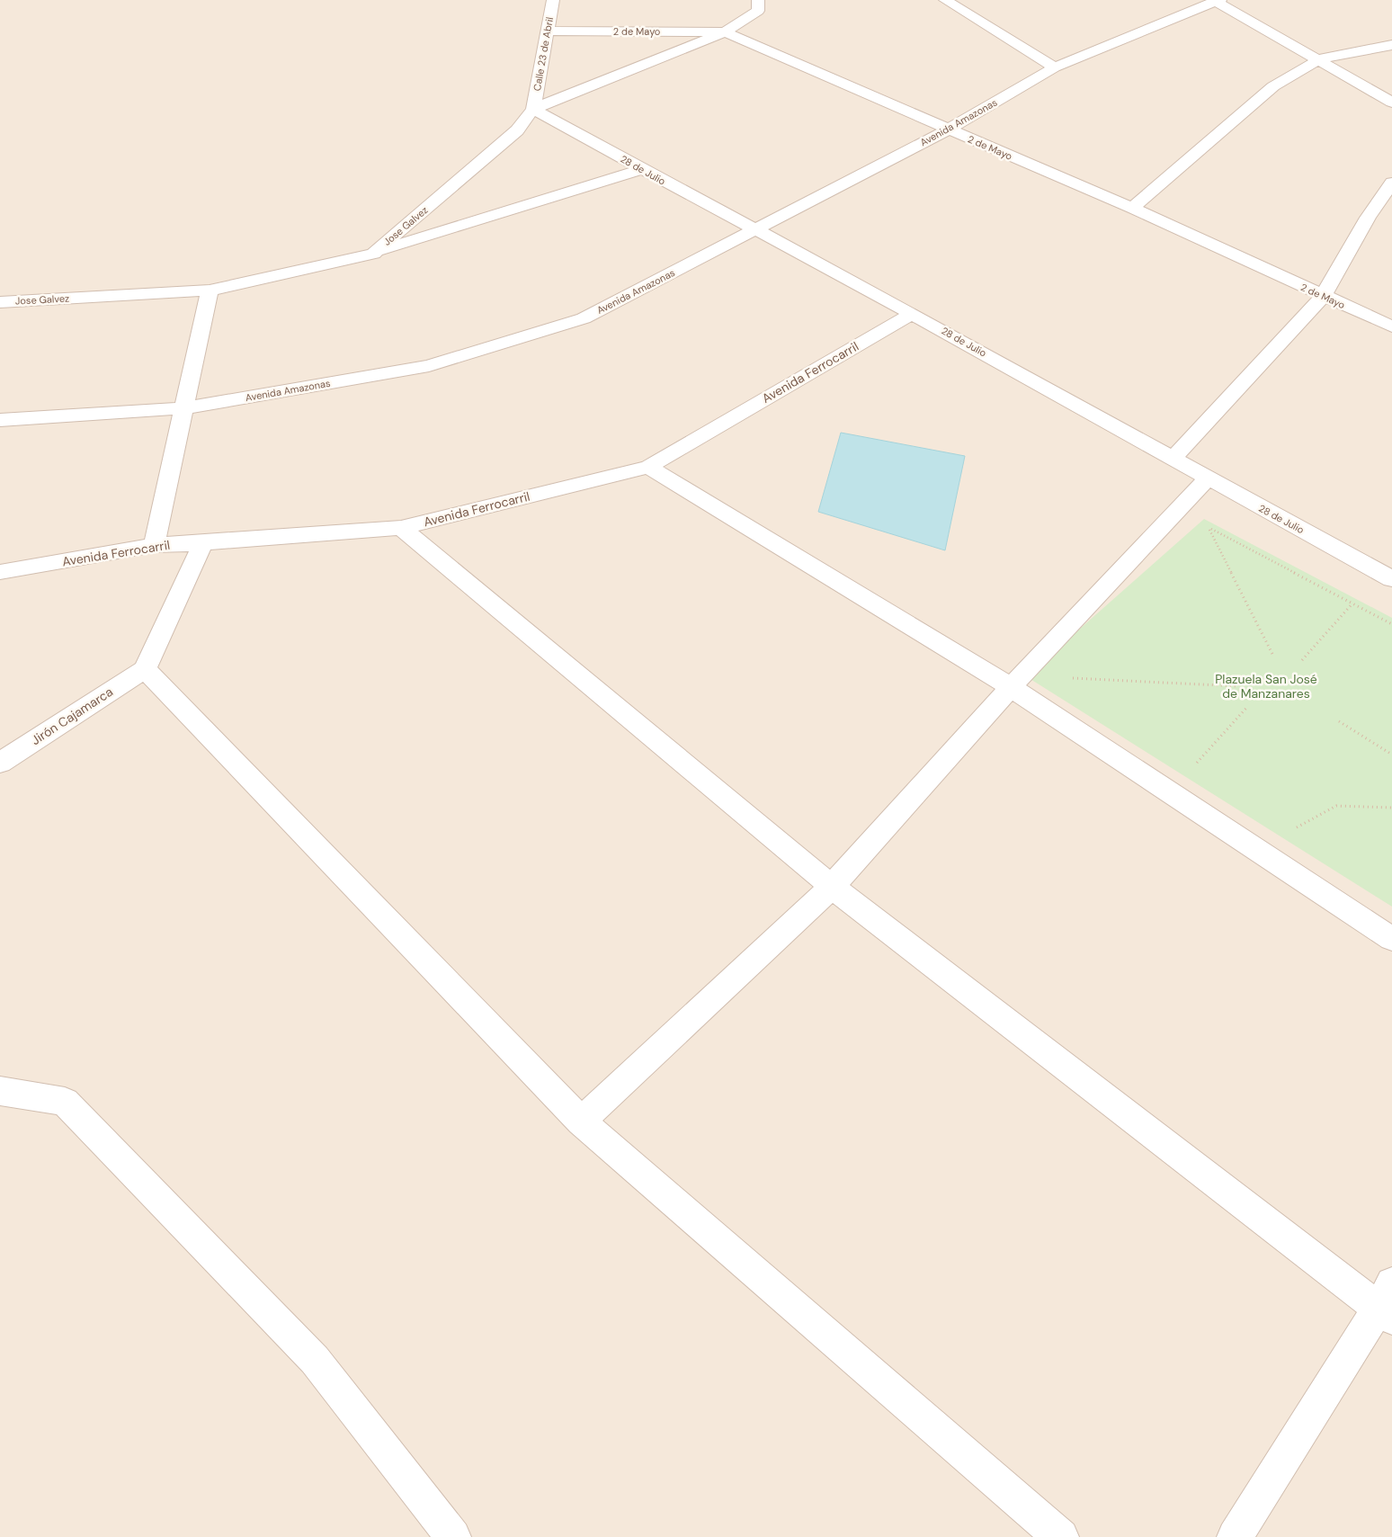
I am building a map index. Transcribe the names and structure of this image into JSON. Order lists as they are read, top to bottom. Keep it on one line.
{"streets":{"street":["2 de Mayo","Calle 23 de Abril","Avenida Amazonas","28 de Julio","Jose Galvez","Avenida Ferrocarril","Jirón Cajamarca"]},"crossings":[["2 de Mayo","Calle 23 de Abril"],["2 de Mayo","Avenida Amazonas"],["Calle 23 de Abril","28 de Julio"],["Calle 23 de Abril","Jose Galvez"],["Avenida Amazonas","28 de Julio"],["28 de Julio","Jose Galvez"],["28 de Julio","Avenida Ferrocarril"]],"parks":["Plazuela San José de Manzanares"]}
